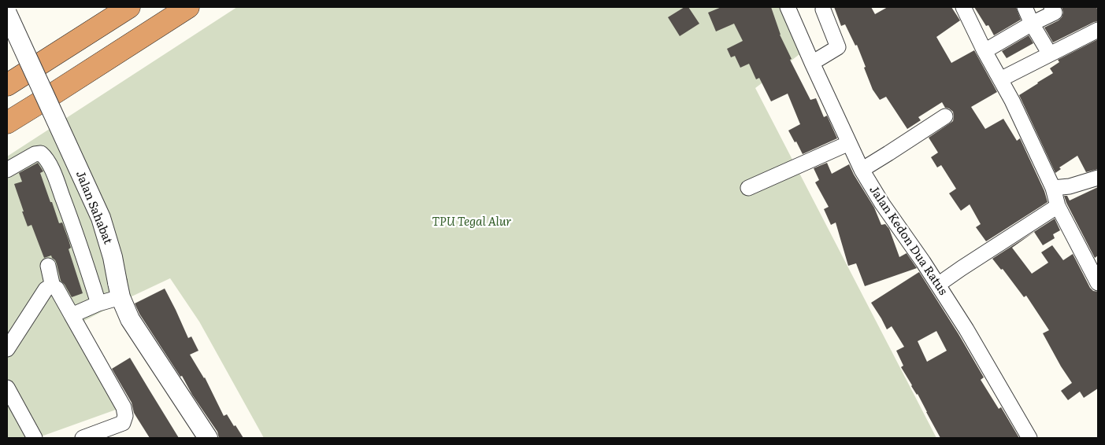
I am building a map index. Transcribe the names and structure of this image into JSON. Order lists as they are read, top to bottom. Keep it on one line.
{"streets":{"street":["Jalan Sahabat","Jalan Kedon Dua Ratus"]},"parks":["TPU Tegal Alur"]}
